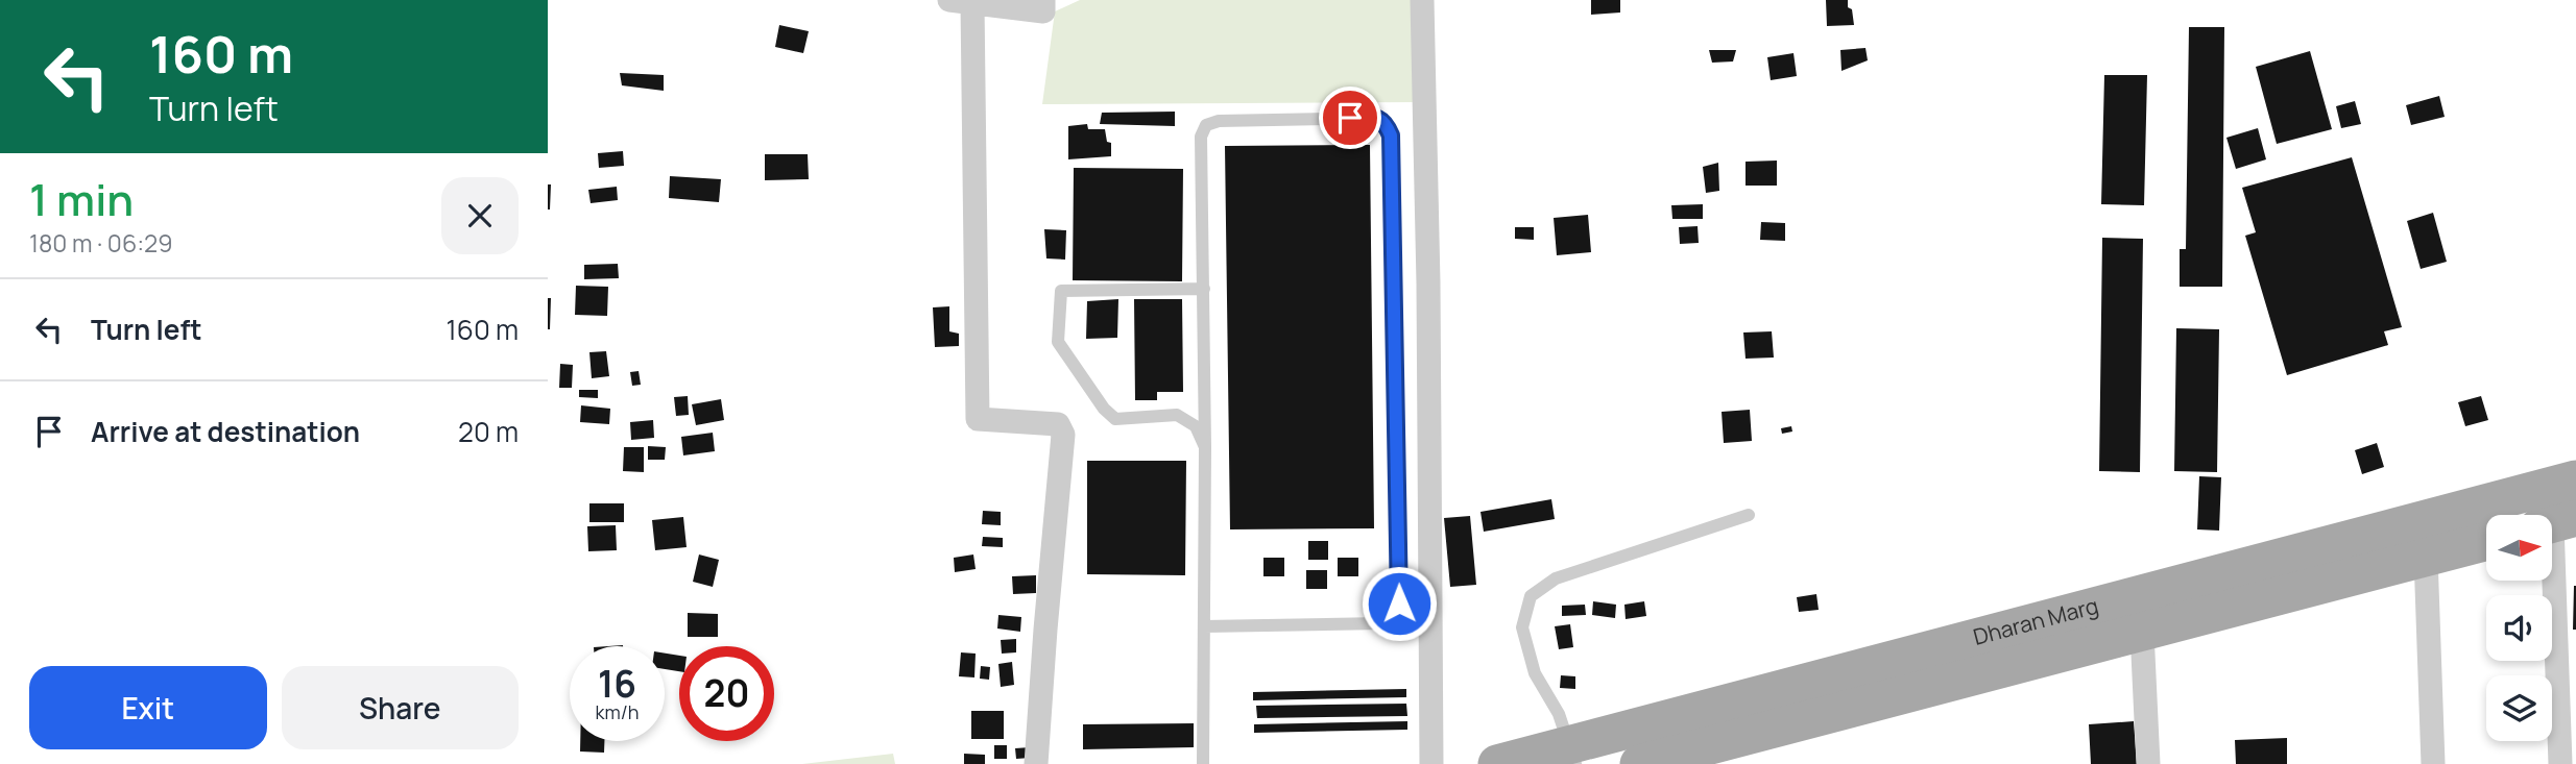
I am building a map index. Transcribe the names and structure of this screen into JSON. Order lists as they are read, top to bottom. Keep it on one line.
{"streets":{"main road":["Dharan Marg"]},"north":"right","page":{"turn":["160 m","Turn left"],"heading":["1 min","180 m · 06:29"],"list":[{"name":"Turn left","value":"160 m"},{"name":"Arrive at destination","value":"20 m"}],"speed":"16 km/h","limit":"20","buttons":["Exit","Share"]}}
